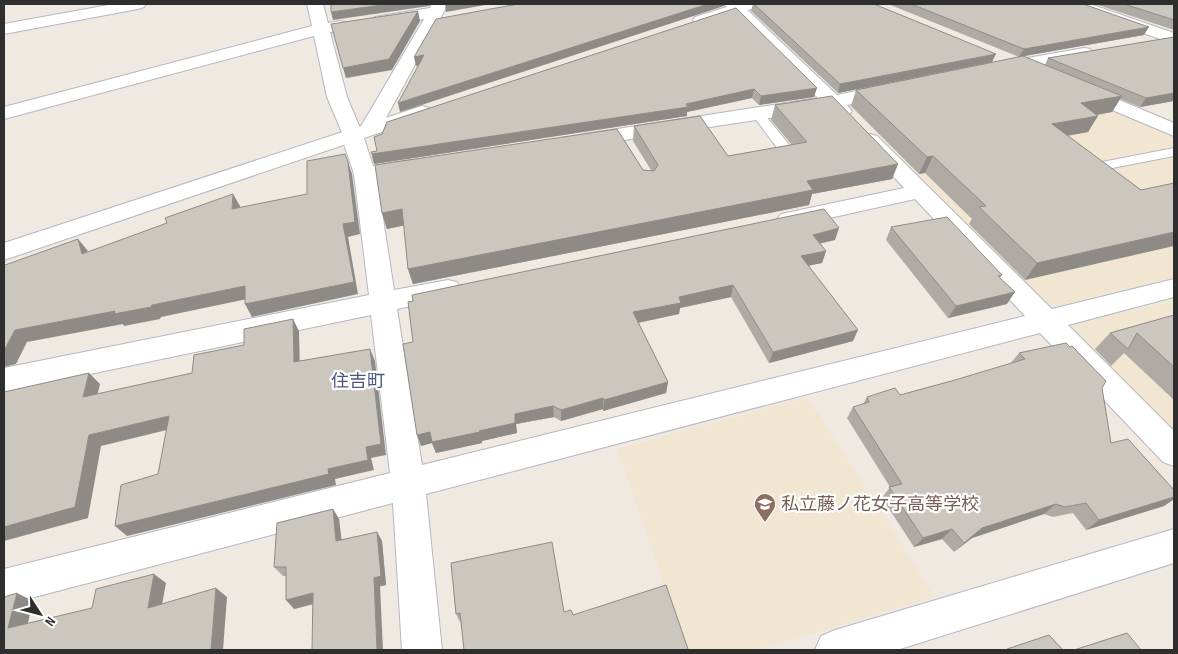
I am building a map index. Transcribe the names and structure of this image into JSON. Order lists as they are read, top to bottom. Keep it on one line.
{"districts":["住吉町"],"places":{"school or university":["私立藤ノ花女子高等学校"]},"north":"bottom right"}
